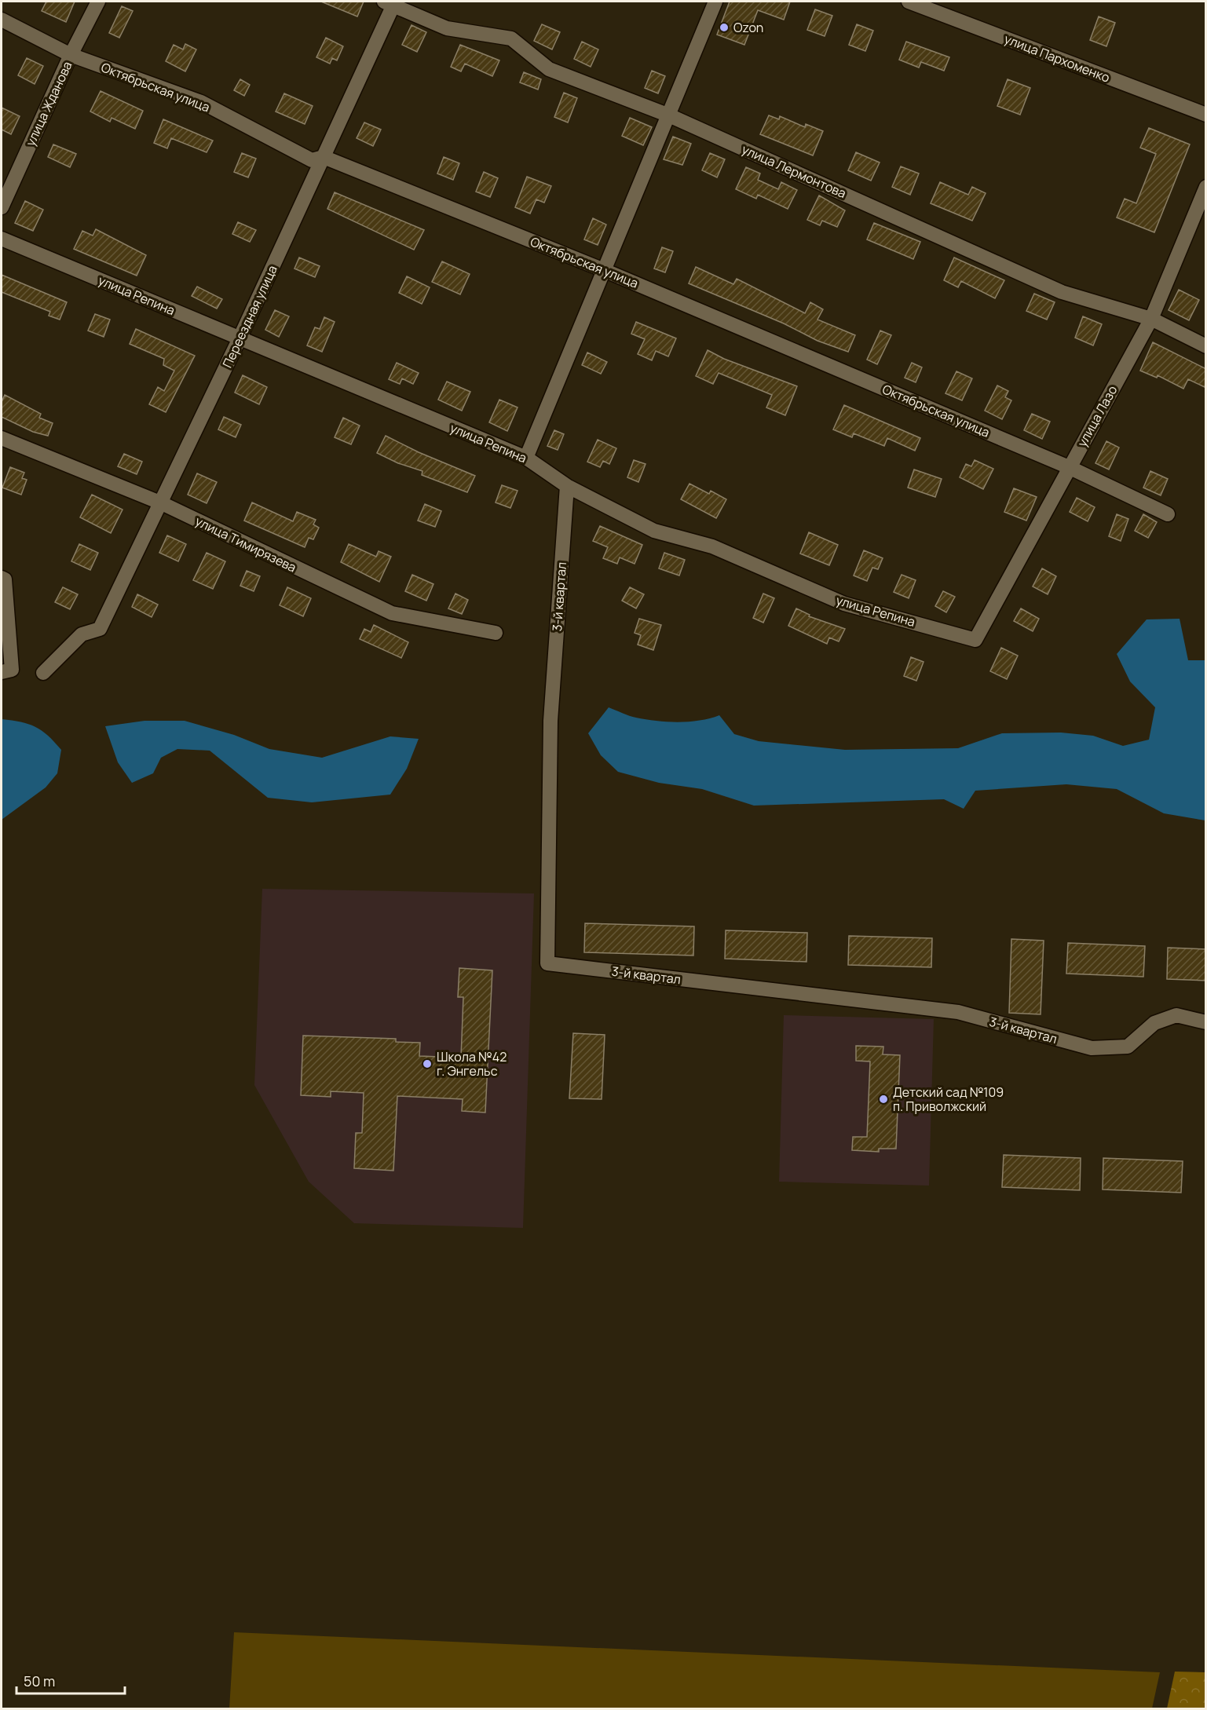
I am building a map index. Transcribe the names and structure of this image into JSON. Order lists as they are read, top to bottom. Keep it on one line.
{"streets":{"street":["улица Пархоменко","Октябрьская улица","улица Жданова","улица Лермонтова","улица Репина","Переездная улица","улица Лазо","улица Тимирязева","3-й квартал"]},"crossings":[["Октябрьская улица","улица Жданова"],["Октябрьская улица","Переездная улица"],["Октябрьская улица","улица Лазо"],["улица Лермонтова","Переездная улица"],["улица Лермонтова","улица Лазо"],["улица Репина","Переездная улица"],["улица Репина","улица Лазо"],["улица Репина","3-й квартал"],["Переездная улица","улица Тимирязева"]],"places":["Ozon","Школа №42 г. Энгельс","Детский сад №109 п. Приволжский"],"scale_bar":"50 m"}
